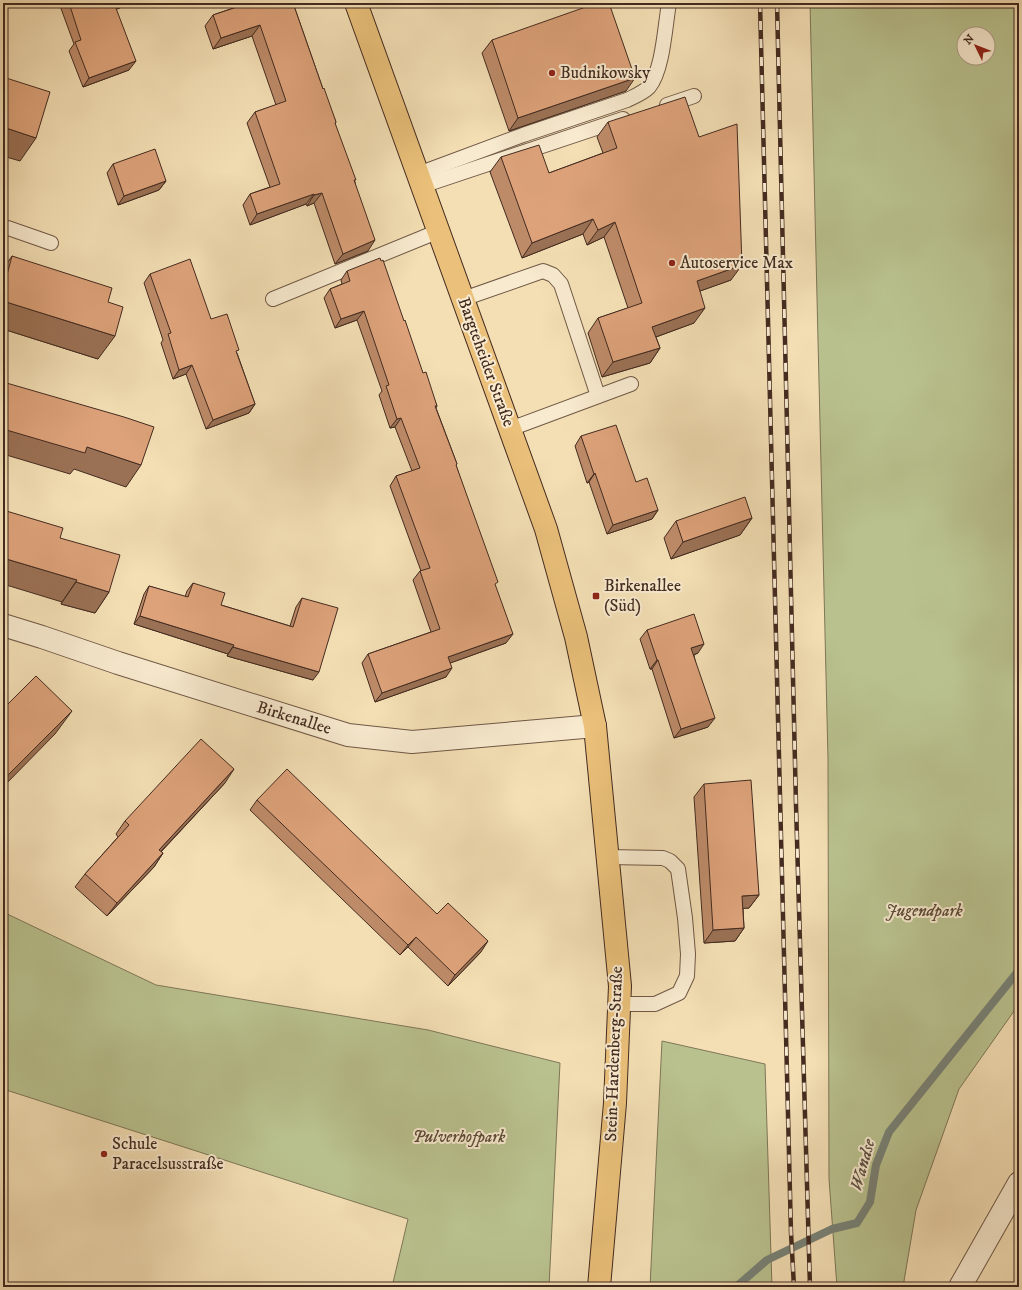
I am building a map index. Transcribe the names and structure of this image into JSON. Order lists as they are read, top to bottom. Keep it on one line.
{"streets":{"main road":["Bargteheider Straße","Stein-Hardenberg-Straße"],"street":["Birkenallee"]},"crossings":[["Bargteheider Straße","Birkenallee"],["Bargteheider Straße","Stein-Hardenberg-Straße"],["Birkenallee","Stein-Hardenberg-Straße"]],"water":["Wandse"],"parks":["Jugendpark","Pulverhofpark"],"places":{"other":["Budnikowsky","Autoservice Max","Schule Paracelsusstraße"],"transit":["Birkenallee (Süd)"]},"north":"top left"}
